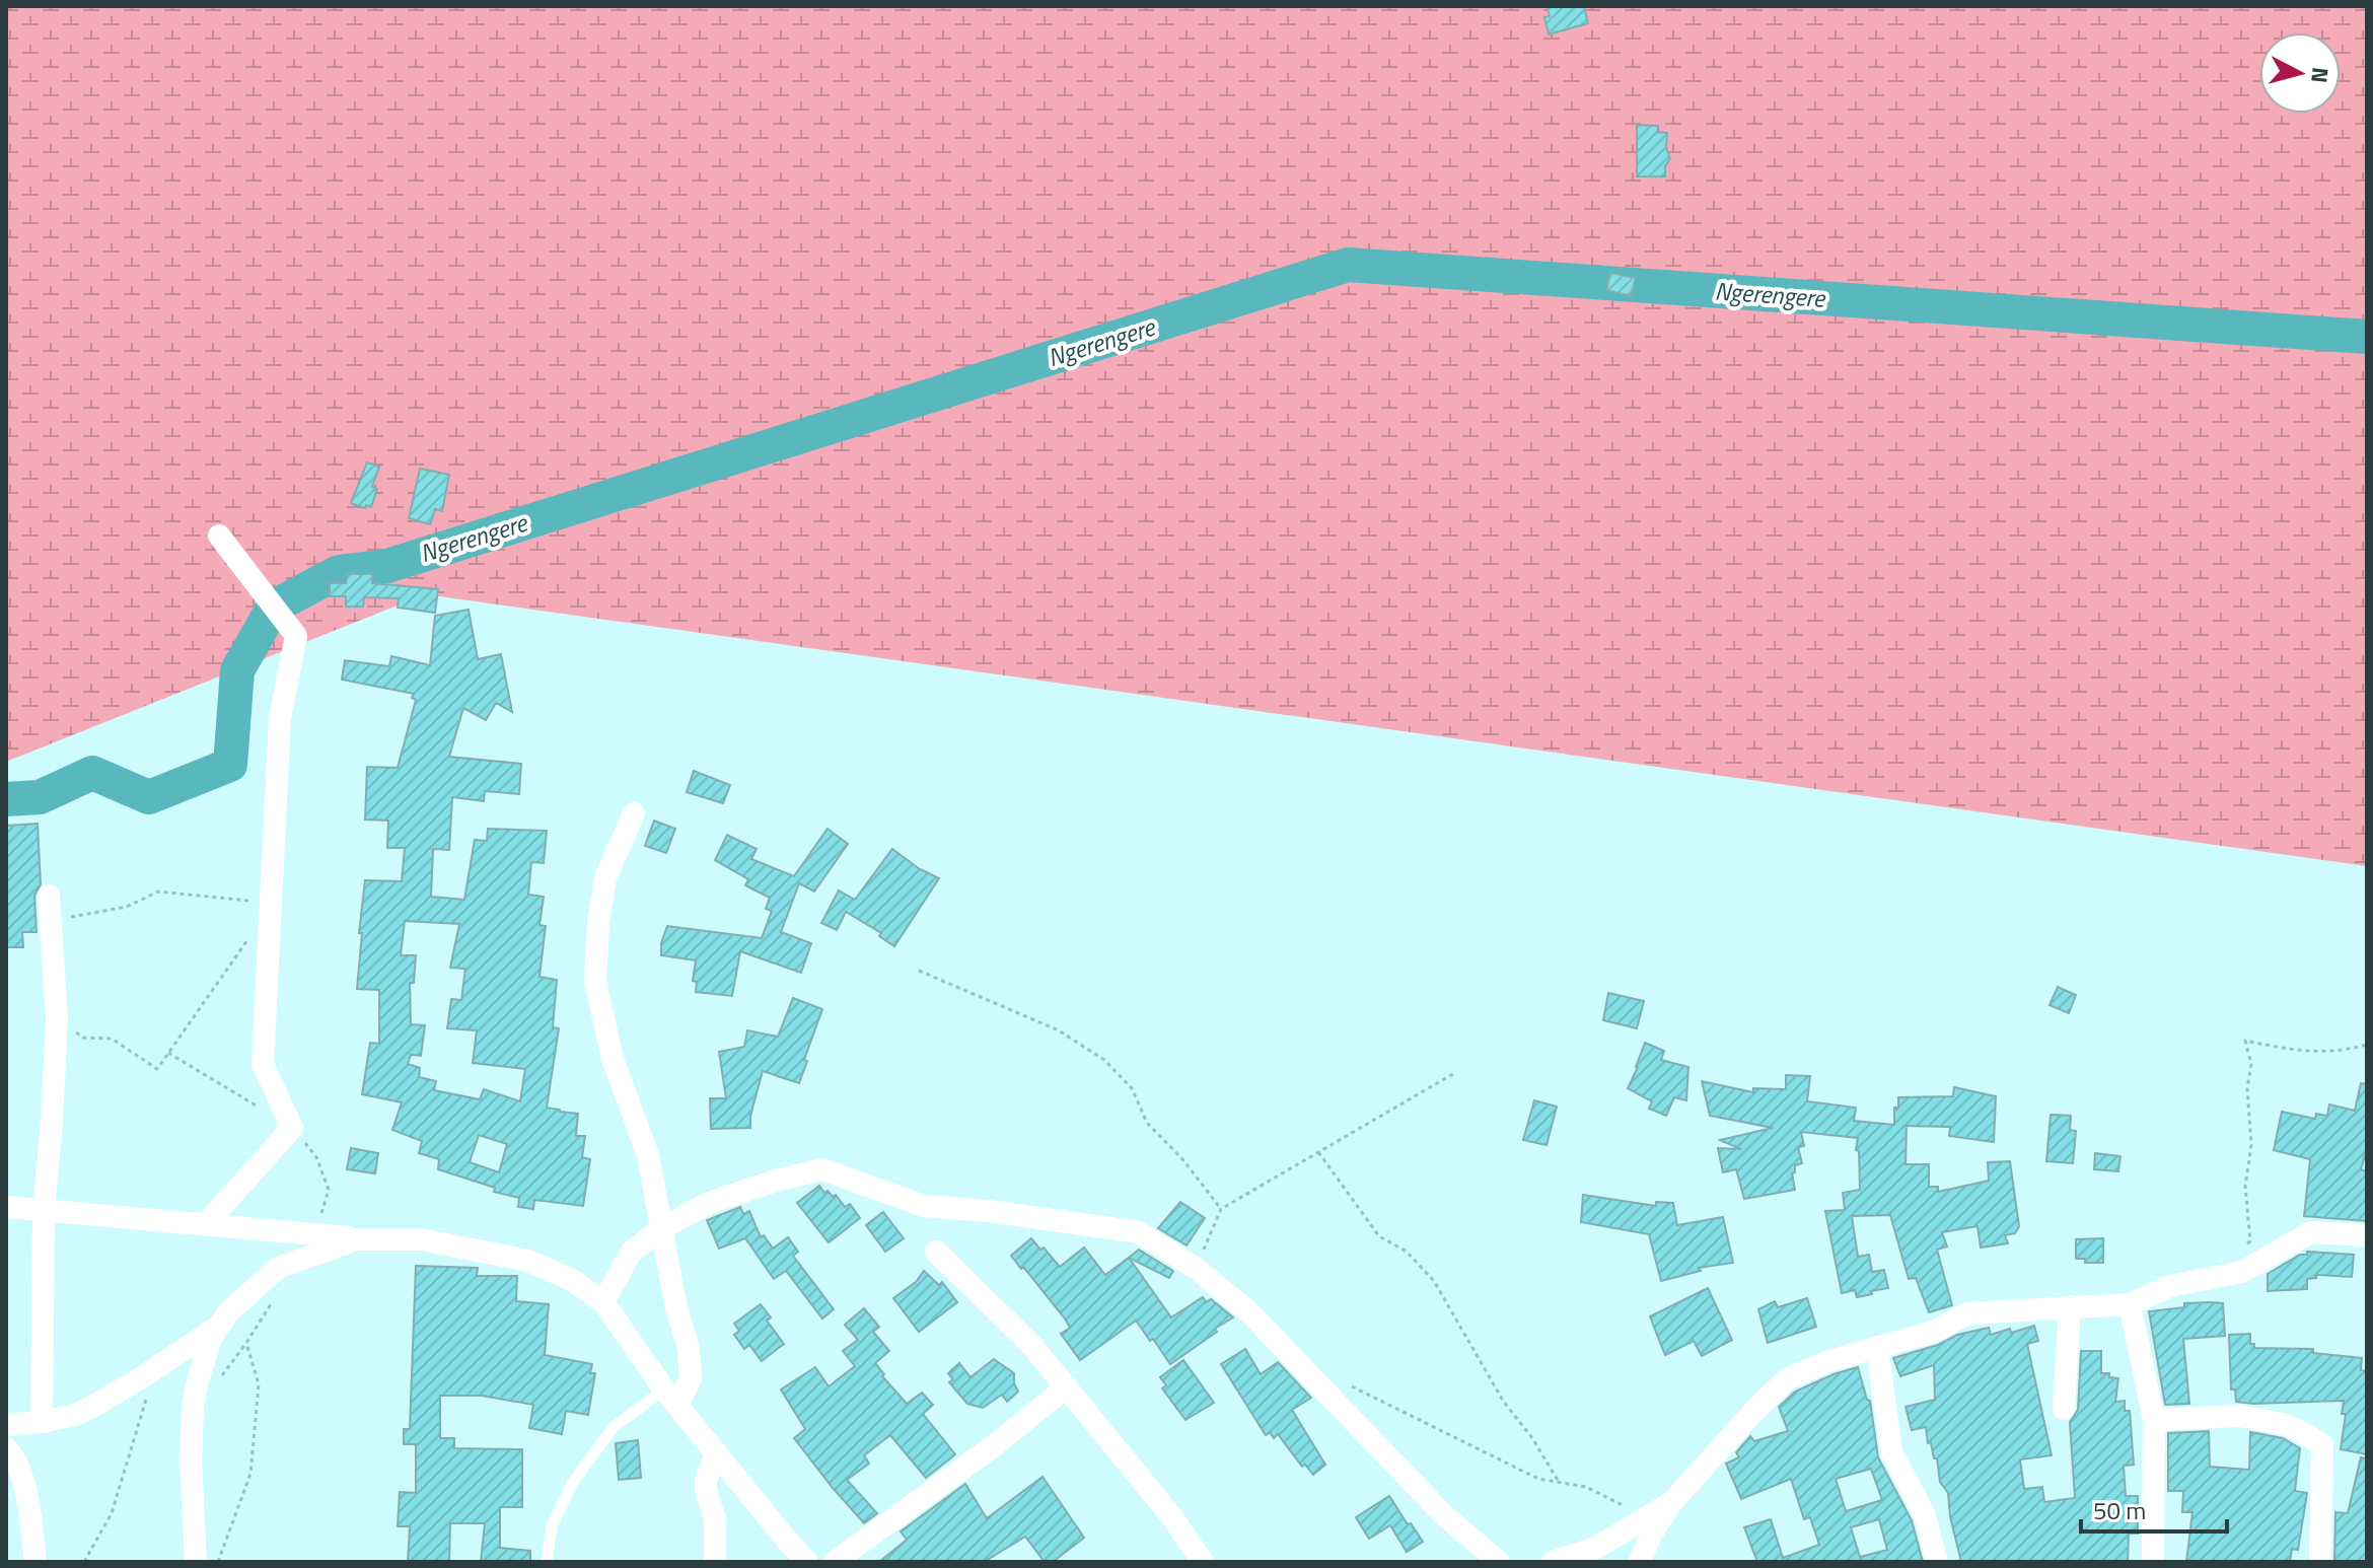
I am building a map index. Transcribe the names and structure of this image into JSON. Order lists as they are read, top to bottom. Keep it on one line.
{"water":["Ngerengere"],"scale_bar":"50 m","north":"right"}
